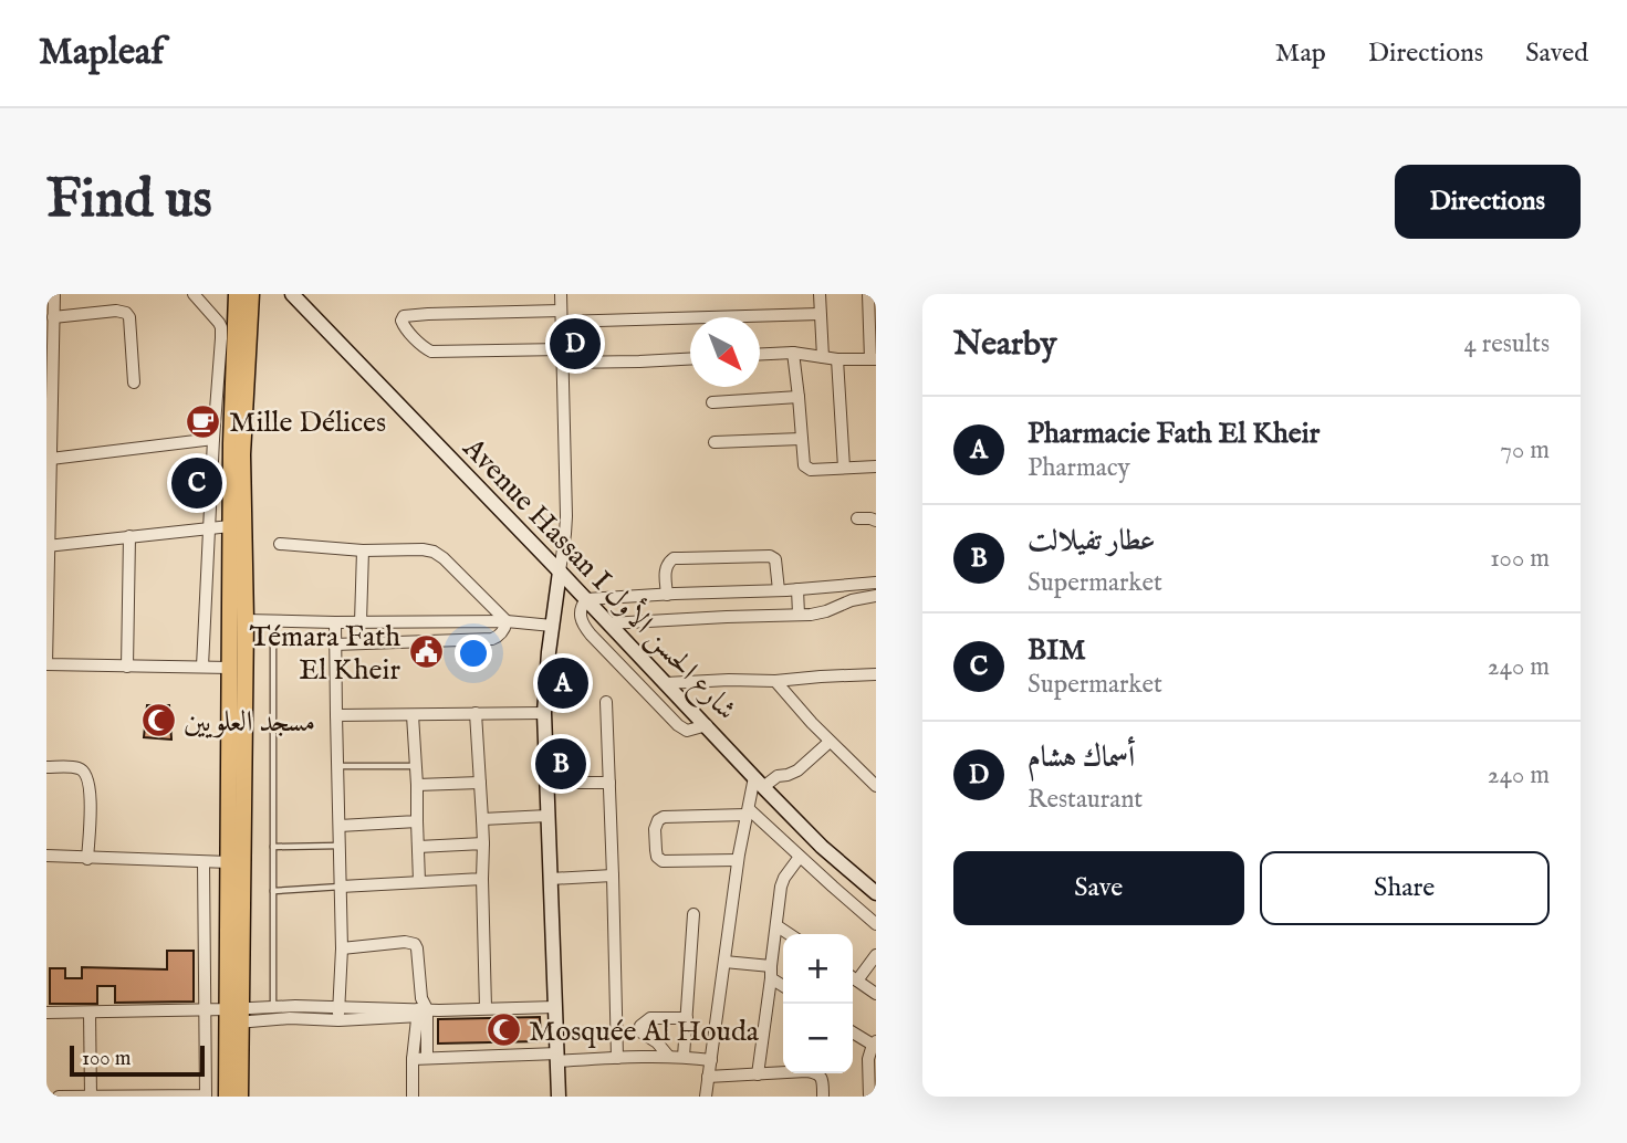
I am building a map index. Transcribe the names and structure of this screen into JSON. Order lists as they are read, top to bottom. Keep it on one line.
{"streets":{"main road":["Avenue Hassan I شارع الحسن الأول"]},"places":{"cafe":["Mille Délices"],"public building":["Témara Fath El Kheir"],"mosque":["مسجد العلويين","Mosquée Al Houda"]},"scale_bar":"100 m","north":"bottom right","page":{"header":"Mapleaf","nav":["Map","Directions","Saved"],"buttons":["Directions",["Save","Share"]],"title":"Find us","heading":["Nearby","4 results"],"pins":["D","C","A","B"],"list":[{"mark":"A","name":"Pharmacie Fath El Kheir","note":"Pharmacy","value":"70 m"},{"mark":"B","name":"عطار تفيلالت","note":"Supermarket","value":"100 m"},{"mark":"C","name":"BIM","note":"Supermarket","value":"240 m"},{"mark":"D","name":"أسماك هشام","note":"Restaurant","value":"240 m"}],"map_buttons":["+","−"],"scale":"100 m"}}
